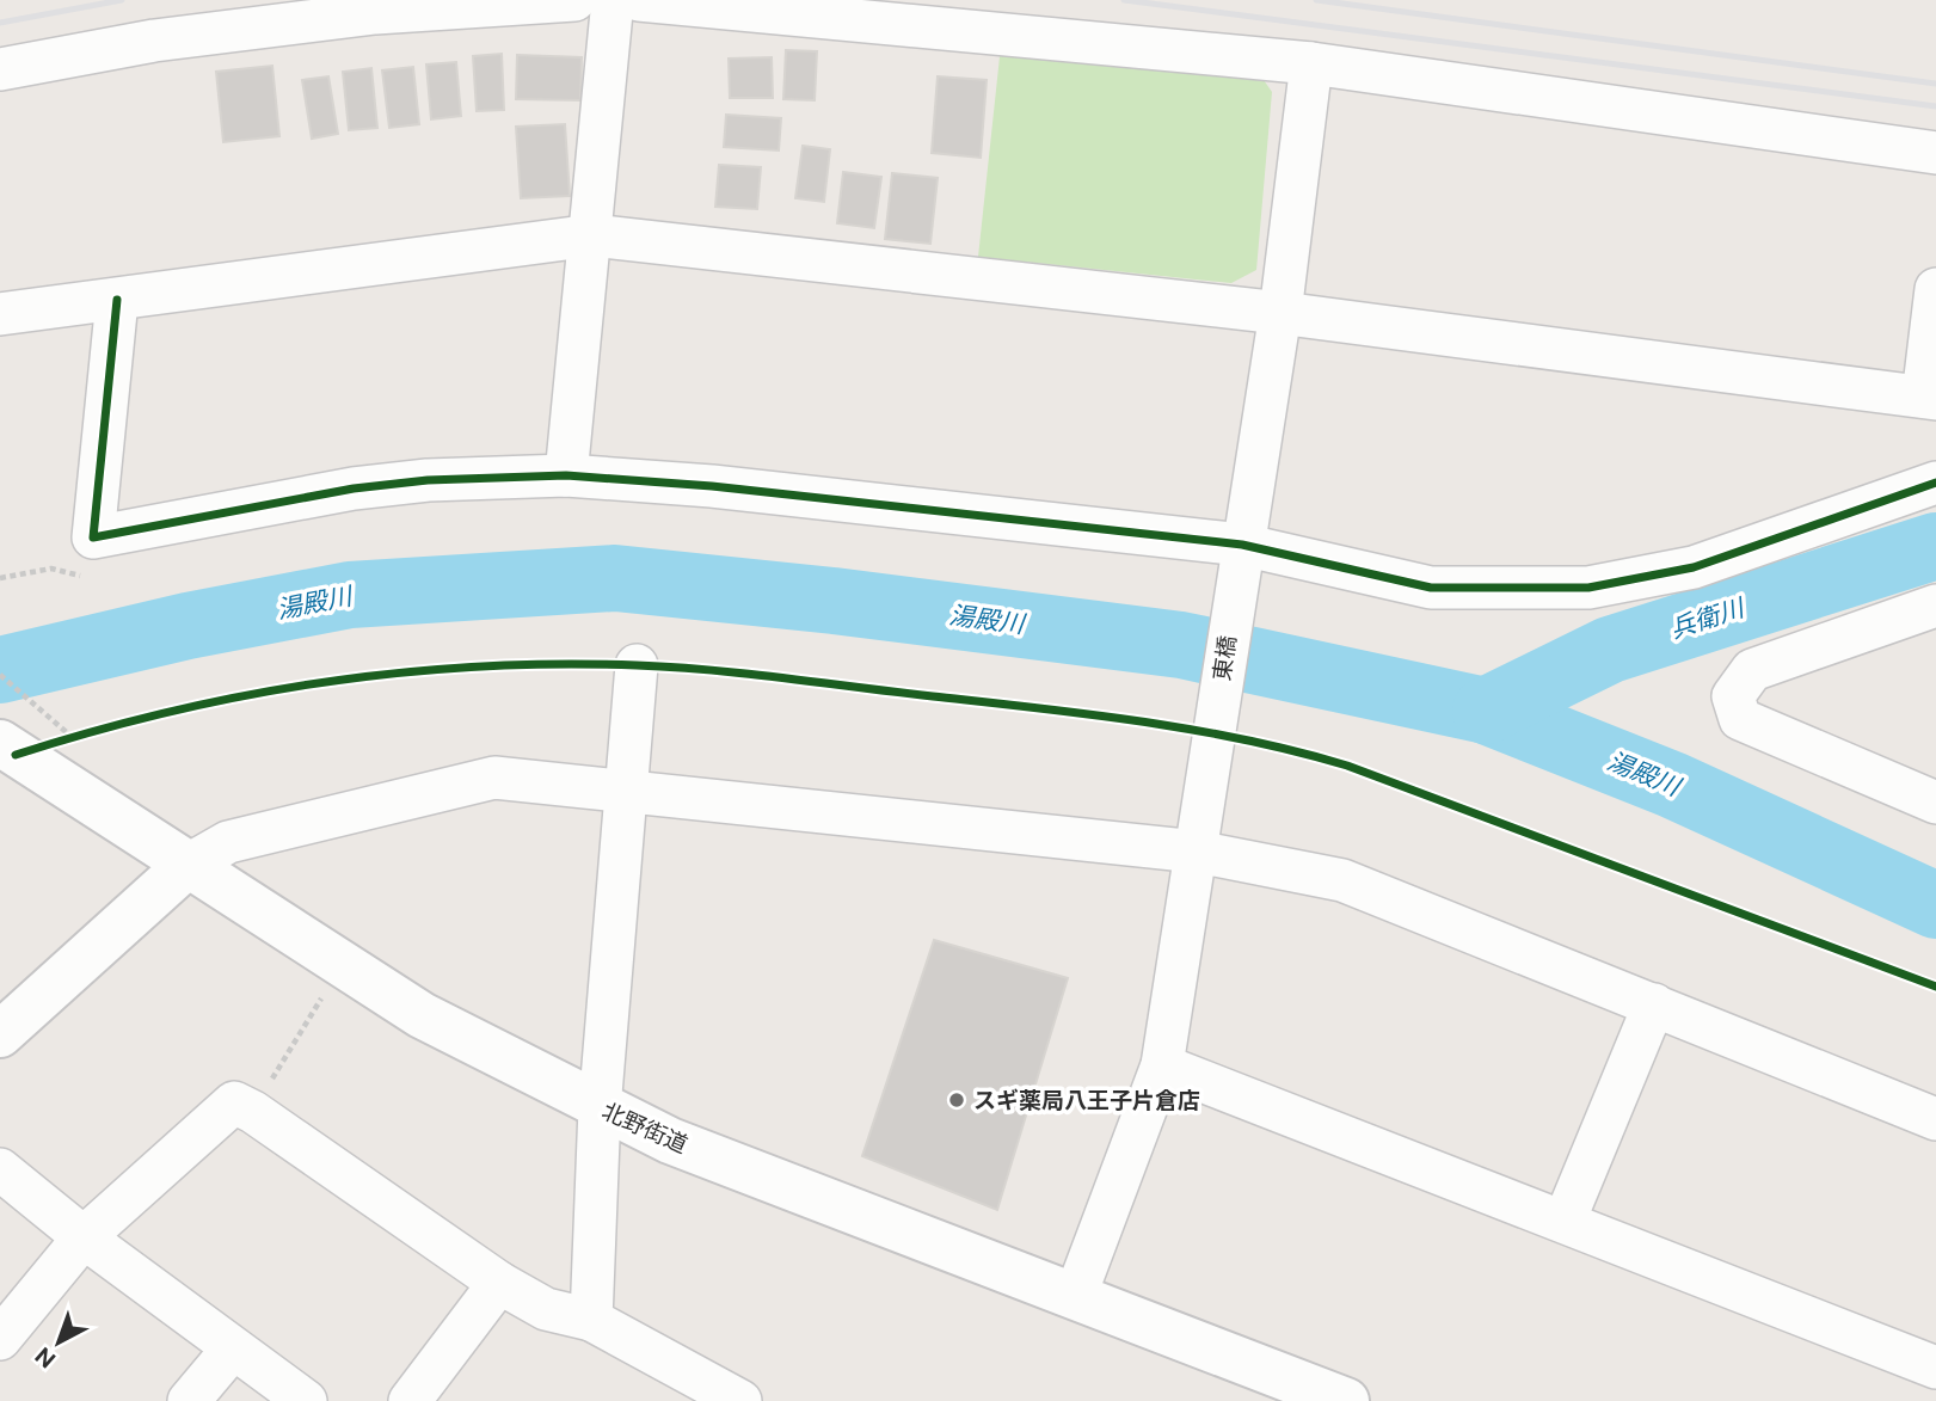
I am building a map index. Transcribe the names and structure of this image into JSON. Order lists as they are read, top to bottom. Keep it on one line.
{"streets":{"main road":["北野街道"],"street":["東橋"]},"crossings":[["東橋","北野街道"]],"water":["湯殿川","兵衛川"],"places":["スギ薬局八王子片倉店"],"north":"bottom left"}
